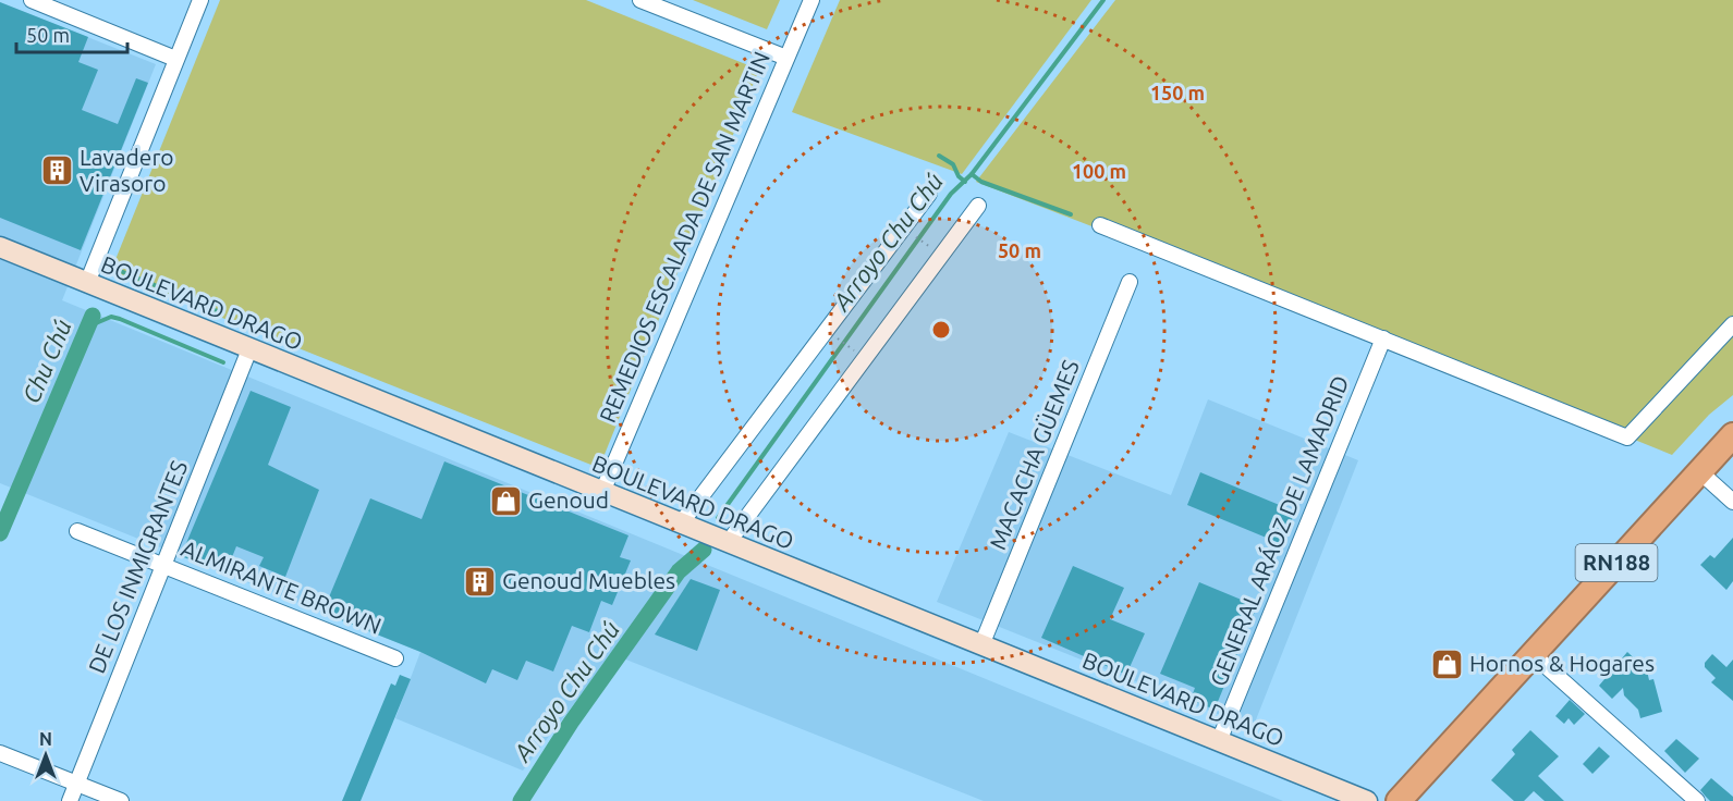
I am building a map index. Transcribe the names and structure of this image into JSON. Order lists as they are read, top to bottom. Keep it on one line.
{"streets":{"highway":["RN188"],"main road":["BOULEVARD DRAGO"],"street":["REMEDIOS ESCALADA DE SAN MARTIN","MACACHA GÜEMES","GENERAL ARÁOZ DE LAMADRID","DE LOS INMIGRANTES","ALMIRANTE BROWN"]},"crossings":[["REMEDIOS ESCALADA DE SAN MARTIN","BOULEVARD DRAGO"],["BOULEVARD DRAGO","MACACHA GÜEMES"],["BOULEVARD DRAGO","GENERAL ARÁOZ DE LAMADRID"],["BOULEVARD DRAGO","DE LOS INMIGRANTES"],["DE LOS INMIGRANTES","ALMIRANTE BROWN"]],"water":["Arroyo Chu Chú","Chu Chú"],"places":{"building":["Lavadero Virasoro","Genoud Muebles"],"shop":["Genoud","Hornos & Hogares"]},"scale_bar":"50 m","north":"top","rings":["150 m","100 m","50 m"]}
